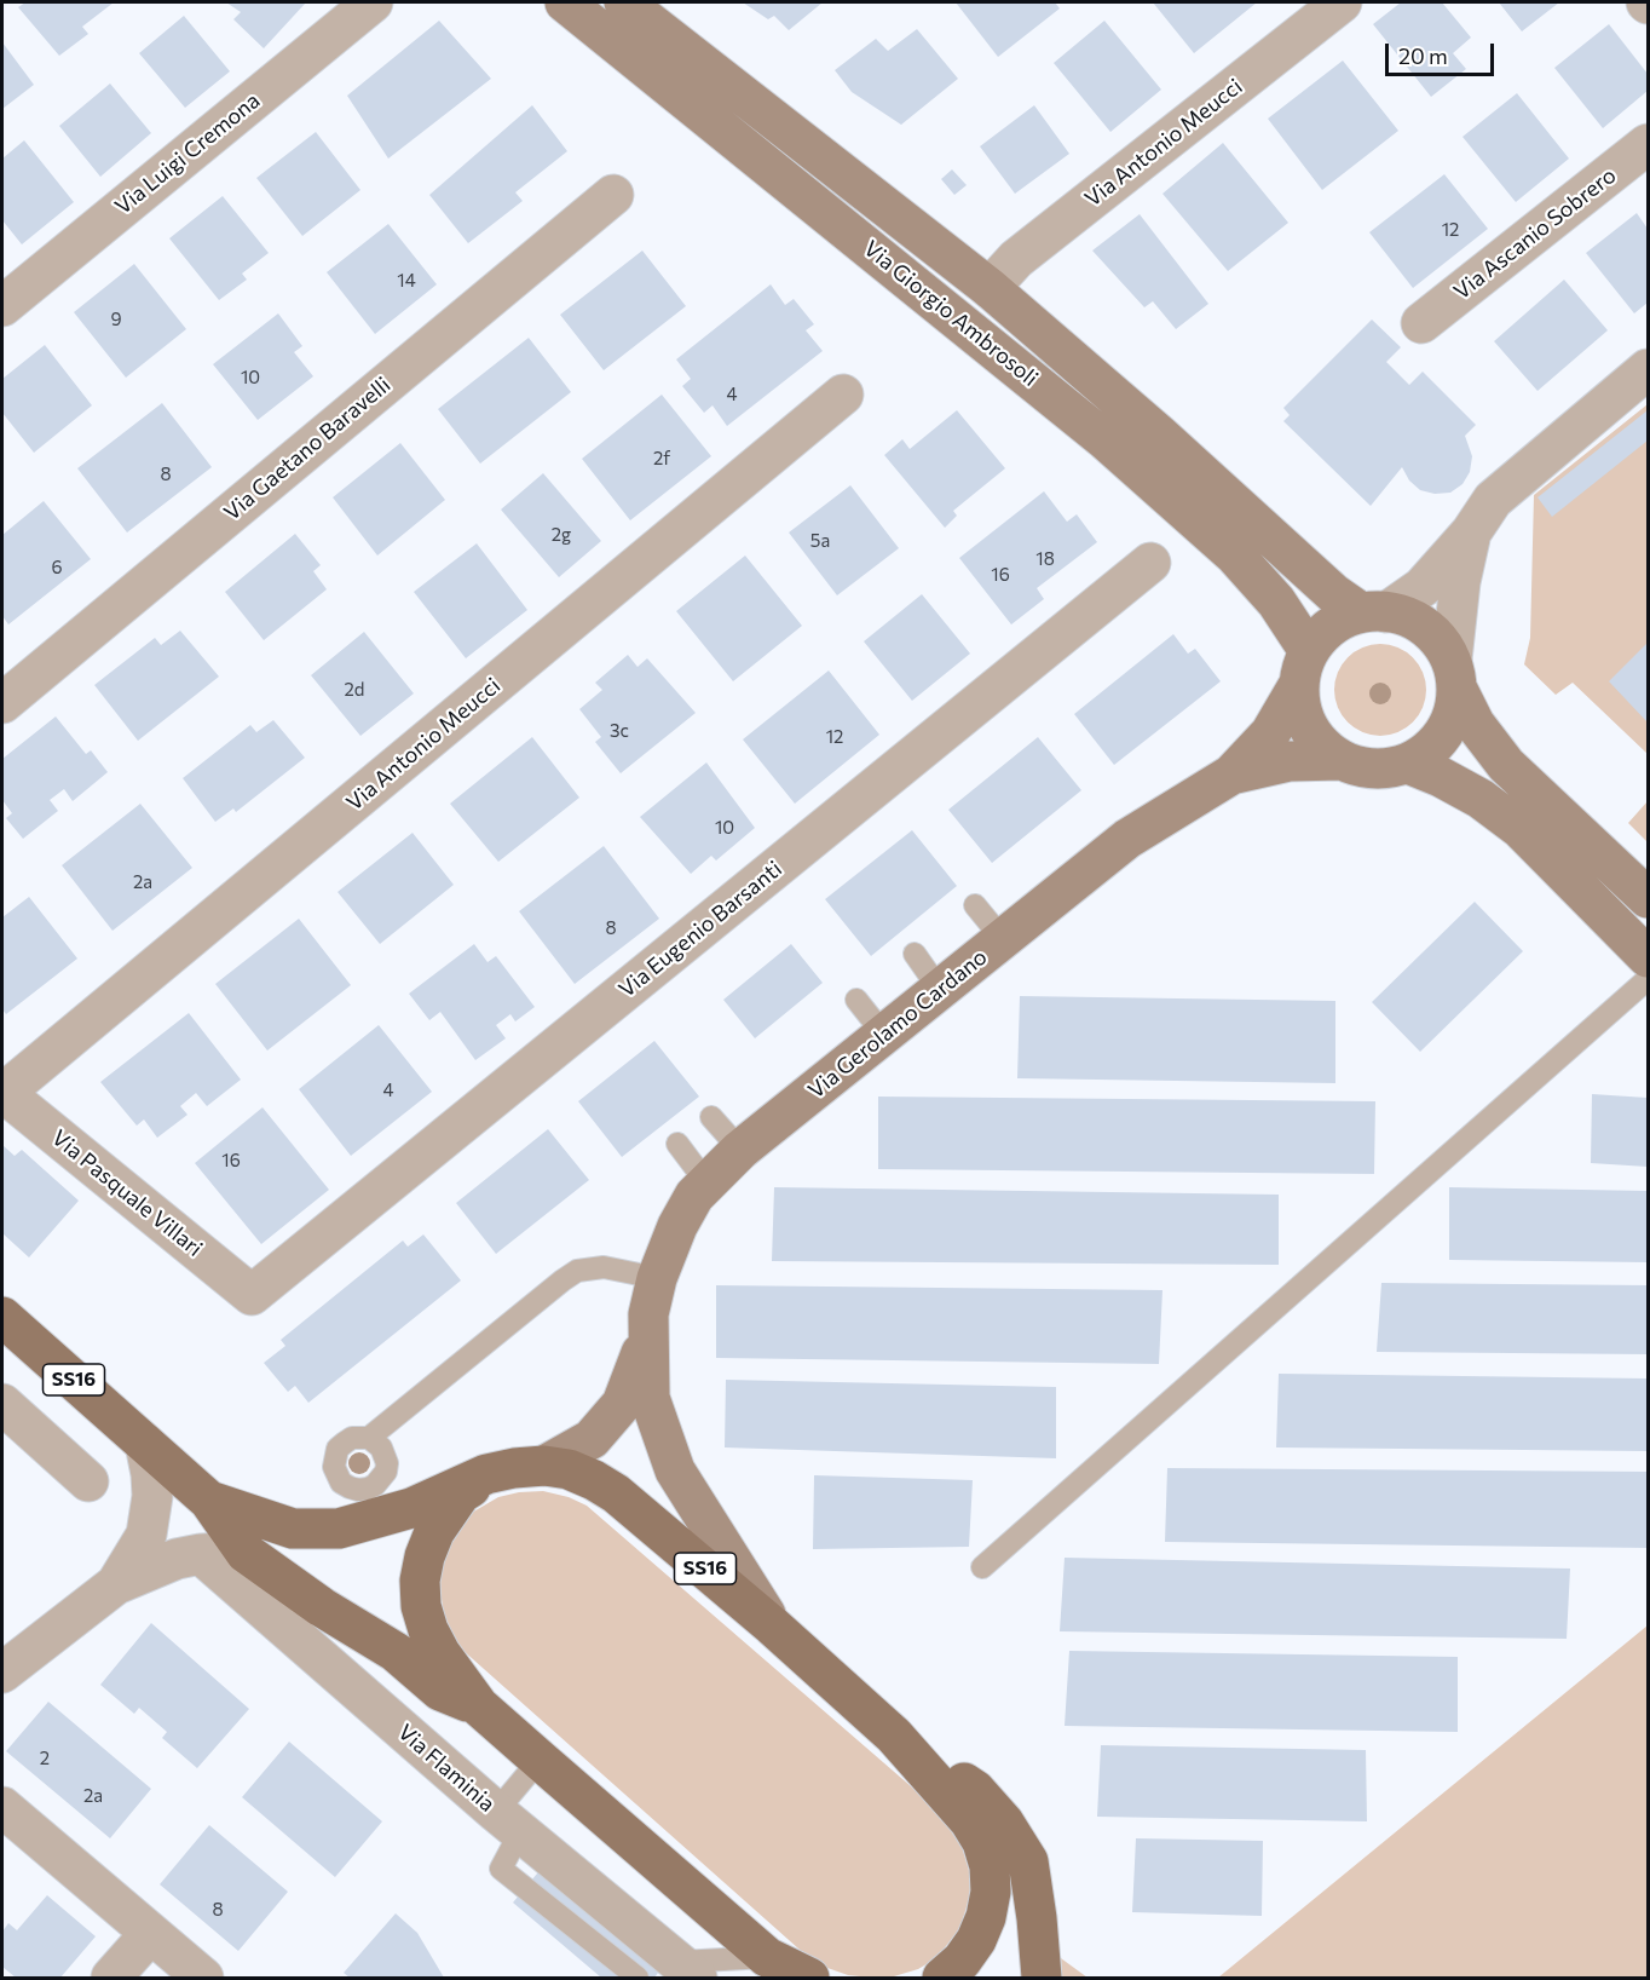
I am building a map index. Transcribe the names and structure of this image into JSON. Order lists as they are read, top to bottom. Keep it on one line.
{"streets":{"main road":["Via Giorgio Ambrosoli","Via Gerolamo Cardano","SS16","Via Flaminia"],"street":["Via Antonio Meucci","Via Luigi Cremona","Via Ascanio Sobrero","Via Gaetano Baravelli","Via Eugenio Barsanti","Via Pasquale Villari"]},"crossings":[["Via Antonio Meucci","Via Giorgio Ambrosoli"],["Via Antonio Meucci","Via Pasquale Villari"],["Via Giorgio Ambrosoli","Via Gerolamo Cardano"],["Via Eugenio Barsanti","Via Pasquale Villari"],["Via Gerolamo Cardano","Via Flaminia"]],"house_numbers":["12","14","9","10","4","2f","8","2g","5a","18","6","16","2d","3c","12","10","2a","8","4","16","2","2a","8"],"scale_bar":"20 m"}
